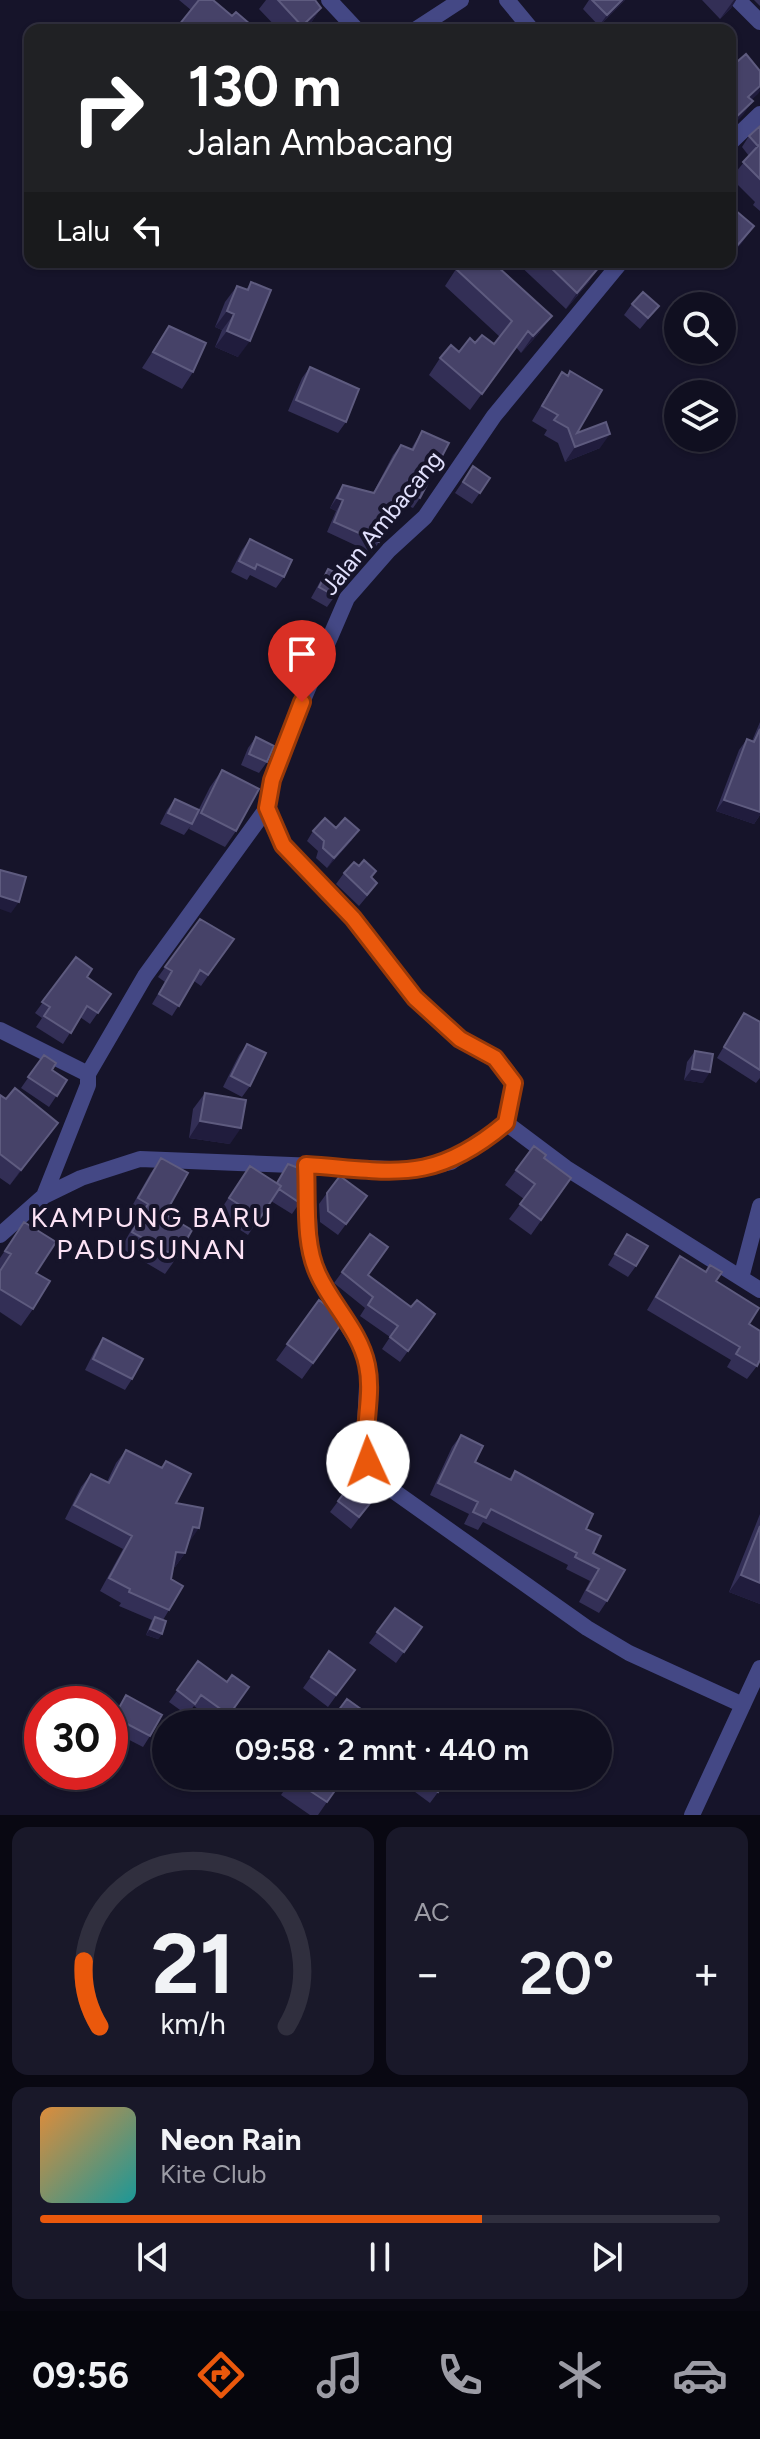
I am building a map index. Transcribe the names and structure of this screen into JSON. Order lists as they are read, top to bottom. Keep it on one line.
{"streets":{"street":["Jalan Ambacang"]},"districts":["KAMPUNG BARU PADUSUNAN"],"page":{"turn":["130 m","Jalan Ambacang"],"then":"Lalu","limit":"30","trip":"09:58 · 2 mnt · 440 m","tile":"AC","heat":["−","20°","+"],"song":["Neon Rain","Kite Club"],"tabs":"09:56","gauge":["21","km/h"]}}
